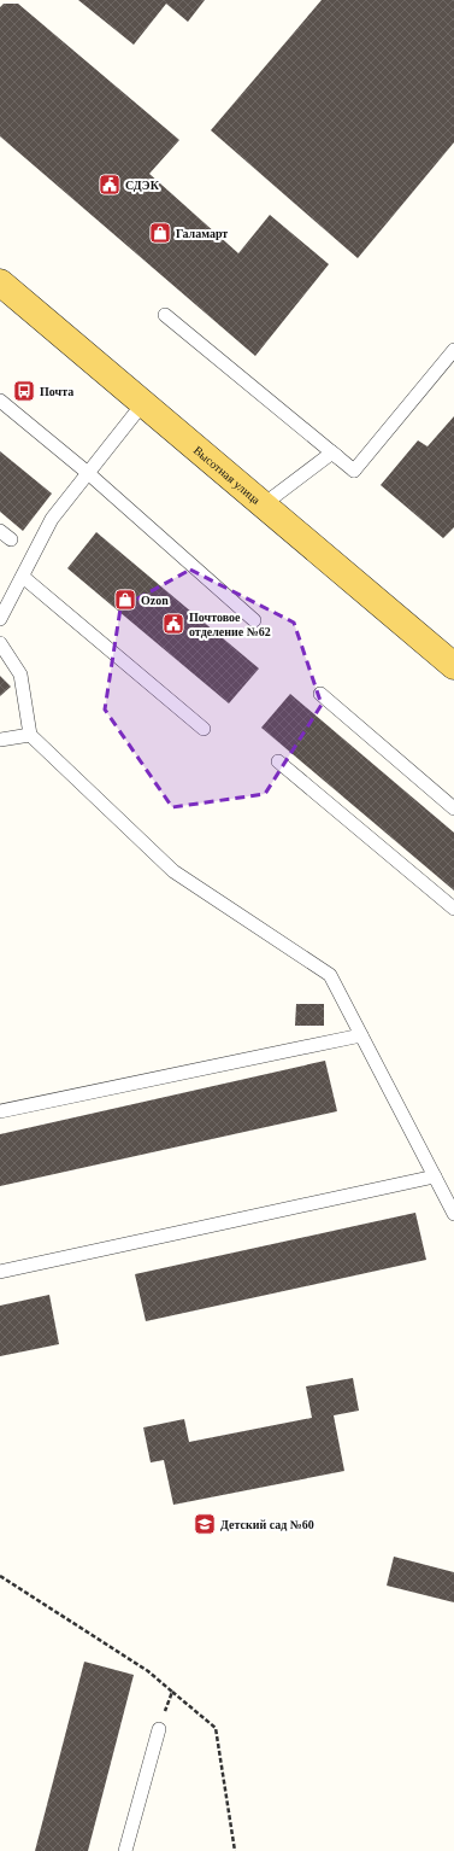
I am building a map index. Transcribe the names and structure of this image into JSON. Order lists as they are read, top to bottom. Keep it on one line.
{"streets":{"main road":["Высотная улица"]},"places":{"public building":["СДЭК","Почтовое отделение №62"],"shop":["Галамарт","Ozon"],"bus stop":["Почта"],"school or university":["Детский сад №60"]}}
